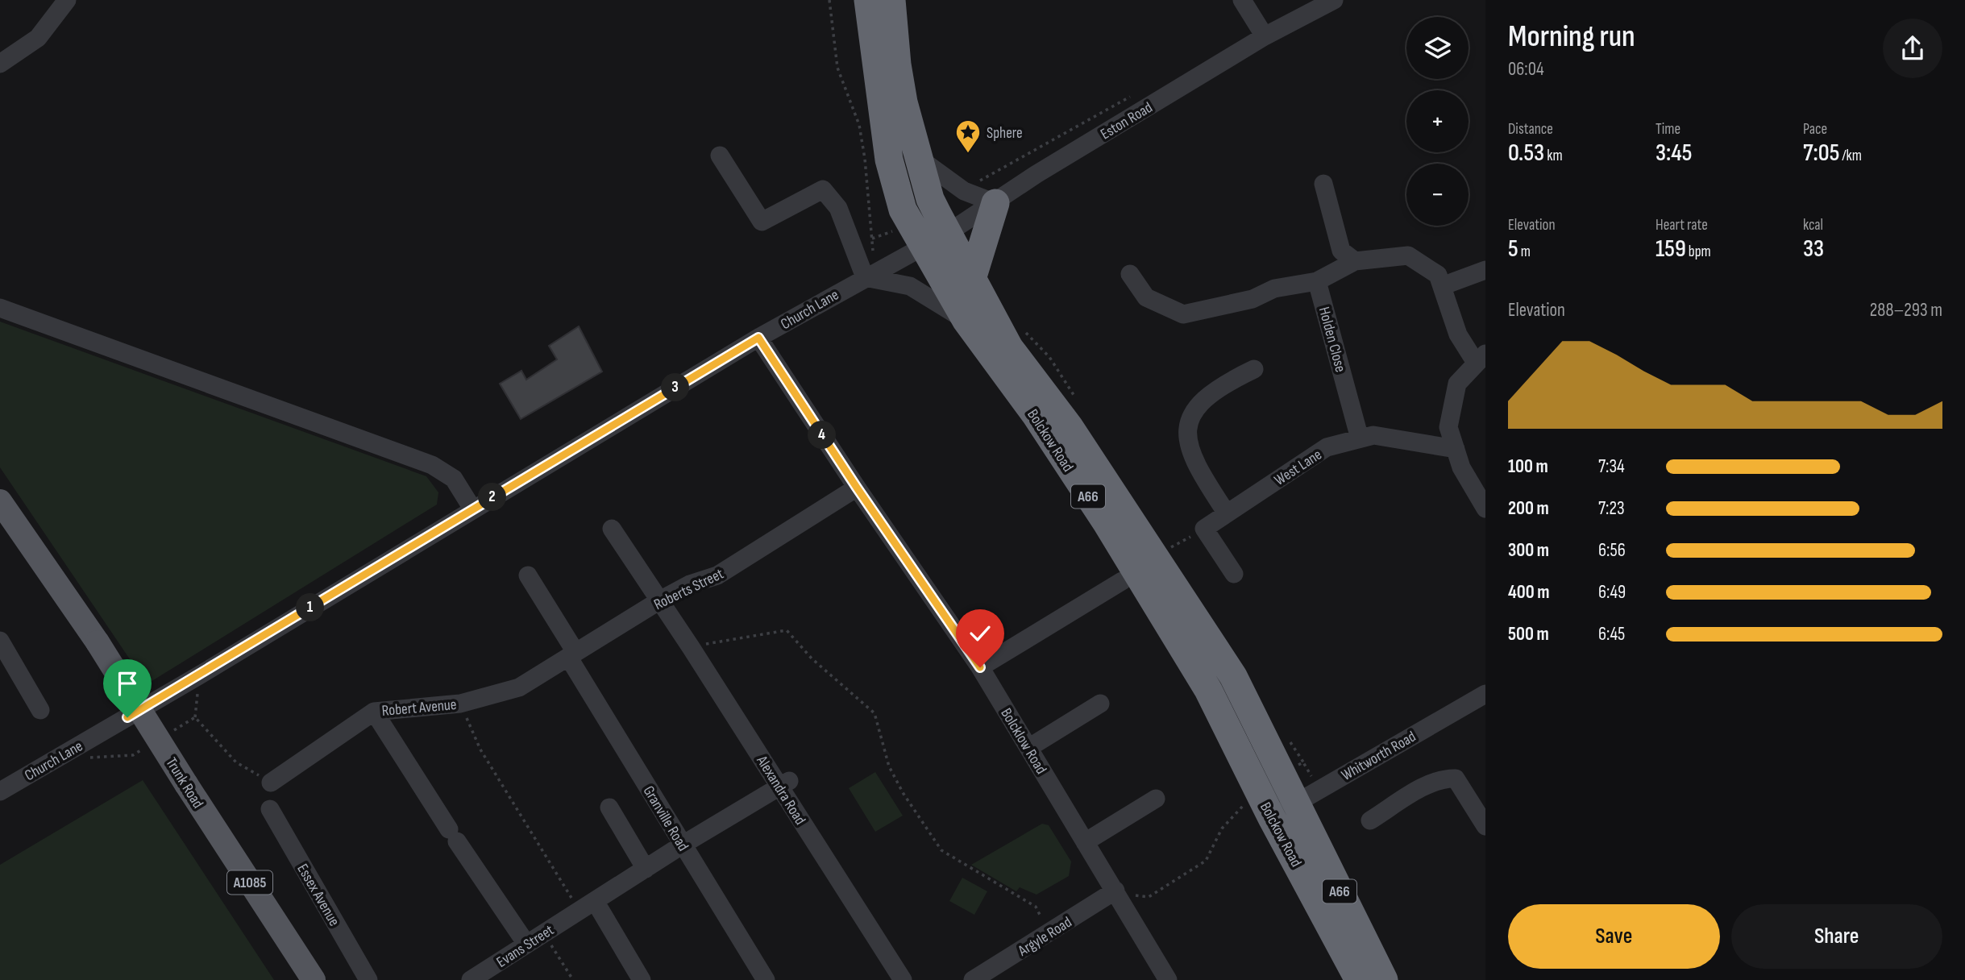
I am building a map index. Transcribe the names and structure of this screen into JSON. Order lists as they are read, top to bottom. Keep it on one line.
{"streets":{"highway":["Bolckow Road","A66"],"main road":["Trunk Road","A1085"],"street":["Eston Road","Church Lane","Holden Close","West Lane","Roberts Street","Robert Avenue","Bolcklow Road","Whitworth Road","Alexandra Road","Granville Road","Essex Avenue","Argyle Road","Evans Street"]},"crossings":[["Eston Road","Church Lane"],["Eston Road","Bolckow Road"],["Eston Road","A66"],["Church Lane","Bolckow Road"],["Church Lane","Bolcklow Road"],["Holden Close","West Lane"],["Bolckow Road","A66"],["Bolckow Road","Whitworth Road"],["Roberts Street","Robert Avenue"],["Roberts Street","Bolcklow Road"],["Roberts Street","Alexandra Road"],["Roberts Street","Granville Road"],["Bolcklow Road","Argyle Road"],["Alexandra Road","Evans Street"],["Granville Road","Evans Street"]],"places":{"place":["Sphere"]},"page":{"heading":["Morning run","06:04"],"map_buttons":["+","−"],"stats":[["Distance","0.53 km"],["Time","3:45"],["Pace","7:05 /km"],["Elevation","5 m"],["Heart rate","159 bpm"],["kcal","33"]],"chart":["Elevation","288–293 m"],"pins":["3","4","2","1"],"list":[{"name":"100 m","note":"7:34"},{"name":"200 m","note":"7:23"},{"name":"300 m","note":"6:56"},{"name":"400 m","note":"6:49"},{"name":"500 m","note":"6:45"}],"buttons":["Save","Share"]}}
